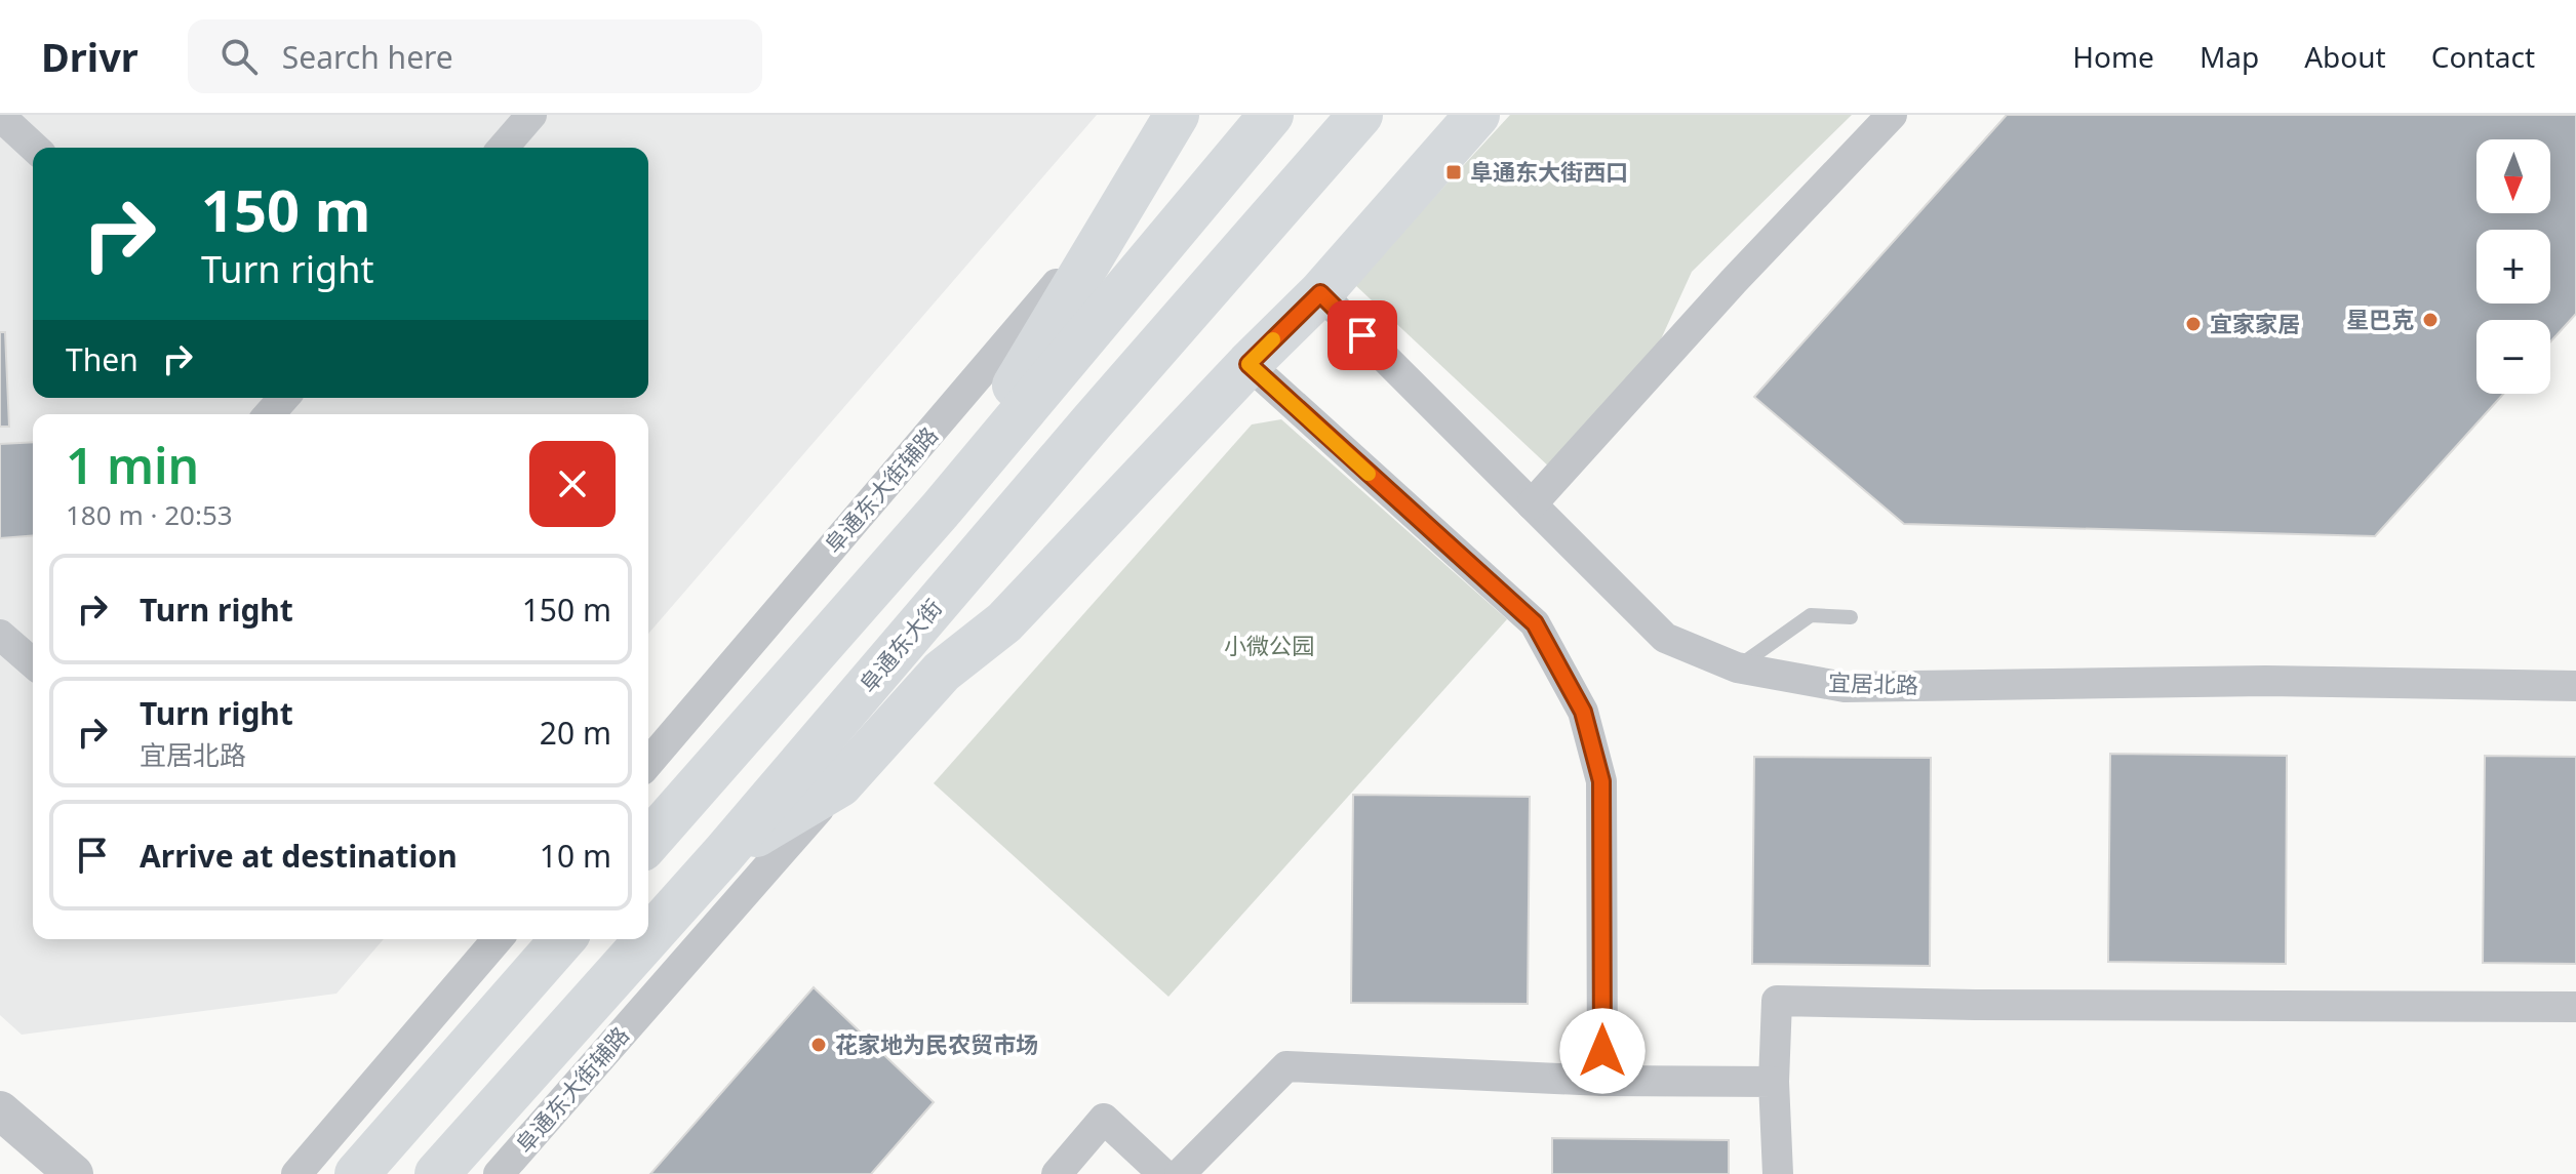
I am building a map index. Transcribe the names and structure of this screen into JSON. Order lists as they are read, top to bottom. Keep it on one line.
{"streets":{"main road":["阜通东大街"],"street":["阜通东大街辅路","宜居北路"]},"parks":["小微公园"],"places":{"transit":["阜通东大街西口"],"other":["星巴克","宜家家居","花家地为民农贸市场"]},"north":"bottom","page":{"header":"Drivr","search":"Search here","nav":["Home","Map","About","Contact"],"map_buttons":["+","−"],"turn":["150 m","Turn right"],"then":"Then","heading":["1 min","180 m · 20:53"],"list":[{"name":"Turn right","value":"150 m"},{"name":"Turn right","note":"宜居北路","value":"20 m"},{"name":"Arrive at destination","value":"10 m"}]}}
